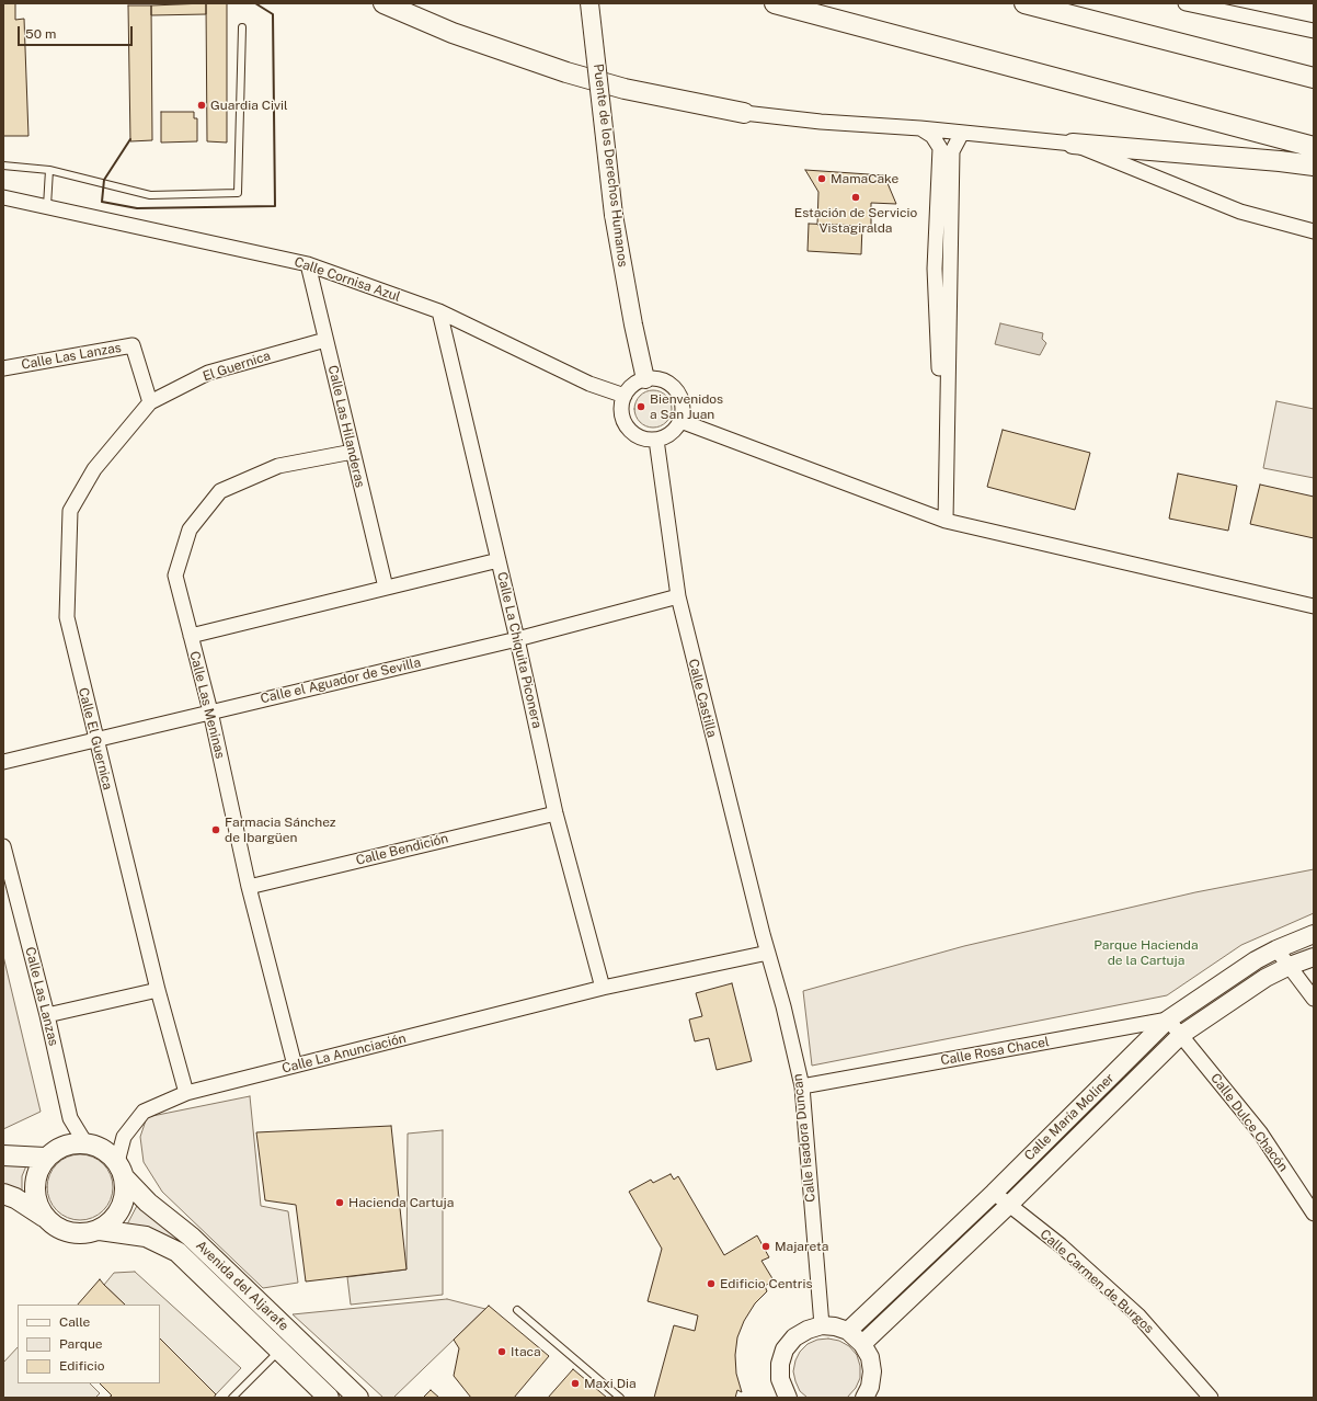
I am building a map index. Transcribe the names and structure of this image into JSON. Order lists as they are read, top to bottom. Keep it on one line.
{"streets":{"main road":["Avenida del Aljarafe"],"street":["Puente de los Derechos Humanos","Calle Cornisa Azul","Calle Las Lanzas","El Guernica","Calle Las Hilanderas","Calle La Chiquita Piconera","Calle el Aguador de Sevilla","Calle Castilla","Calle Las Meninas","Calle El Guernica","Calle Bendición","Calle Rosa Chacel","Calle La Anunciación","Calle María Moliner","Calle Dulce Chacón","Calle Isadora Duncan","Calle Carmen de Burgos"]},"crossings":[["Puente de los Derechos Humanos","Calle Cornisa Azul"],["Puente de los Derechos Humanos","Calle Castilla"],["Calle Cornisa Azul","Calle Las Hilanderas"],["Calle Cornisa Azul","Calle La Chiquita Piconera"],["Calle Cornisa Azul","Calle Castilla"],["Calle Las Lanzas","El Guernica"],["Calle Las Lanzas","Calle El Guernica"],["Calle Las Lanzas","Calle La Anunciación"],["Calle Las Lanzas","Avenida del Aljarafe"],["El Guernica","Calle Las Hilanderas"],["El Guernica","Calle El Guernica"],["Calle Las Hilanderas","Calle Las Meninas"],["Calle La Chiquita Piconera","Calle el Aguador de Sevilla"],["Calle La Chiquita Piconera","Calle Bendición"],["Calle La Chiquita Piconera","Calle La Anunciación"],["Calle el Aguador de Sevilla","Calle Castilla"],["Calle el Aguador de Sevilla","Calle Las Meninas"],["Calle el Aguador de Sevilla","Calle El Guernica"],["Calle Castilla","Calle La Anunciación"],["Calle Castilla","Calle Isadora Duncan"],["Calle Las Meninas","Calle Bendición"],["Calle Las Meninas","Calle La Anunciación"],["Calle El Guernica","Calle La Anunciación"],["Calle Rosa Chacel","Calle María Moliner"],["Calle Rosa Chacel","Calle Isadora Duncan"],["Calle La Anunciación","Calle Isadora Duncan"],["Calle La Anunciación","Avenida del Aljarafe"],["Calle María Moliner","Calle Dulce Chacón"],["Calle María Moliner","Calle Carmen de Burgos"]],"parks":["Parque Hacienda de la Cartuja"],"places":["Guardia Civil","MamaCake","Estación de Servicio Vistagiralda","Bienvenidos a San Juan","Farmacia Sánchez de Ibargüen","Hacienda Cartuja","Majareta","Edificio Centris","Itaca","Maxi Dia"],"legend":["Calle","Parque","Edificio"],"scale_bar":"50 m"}
